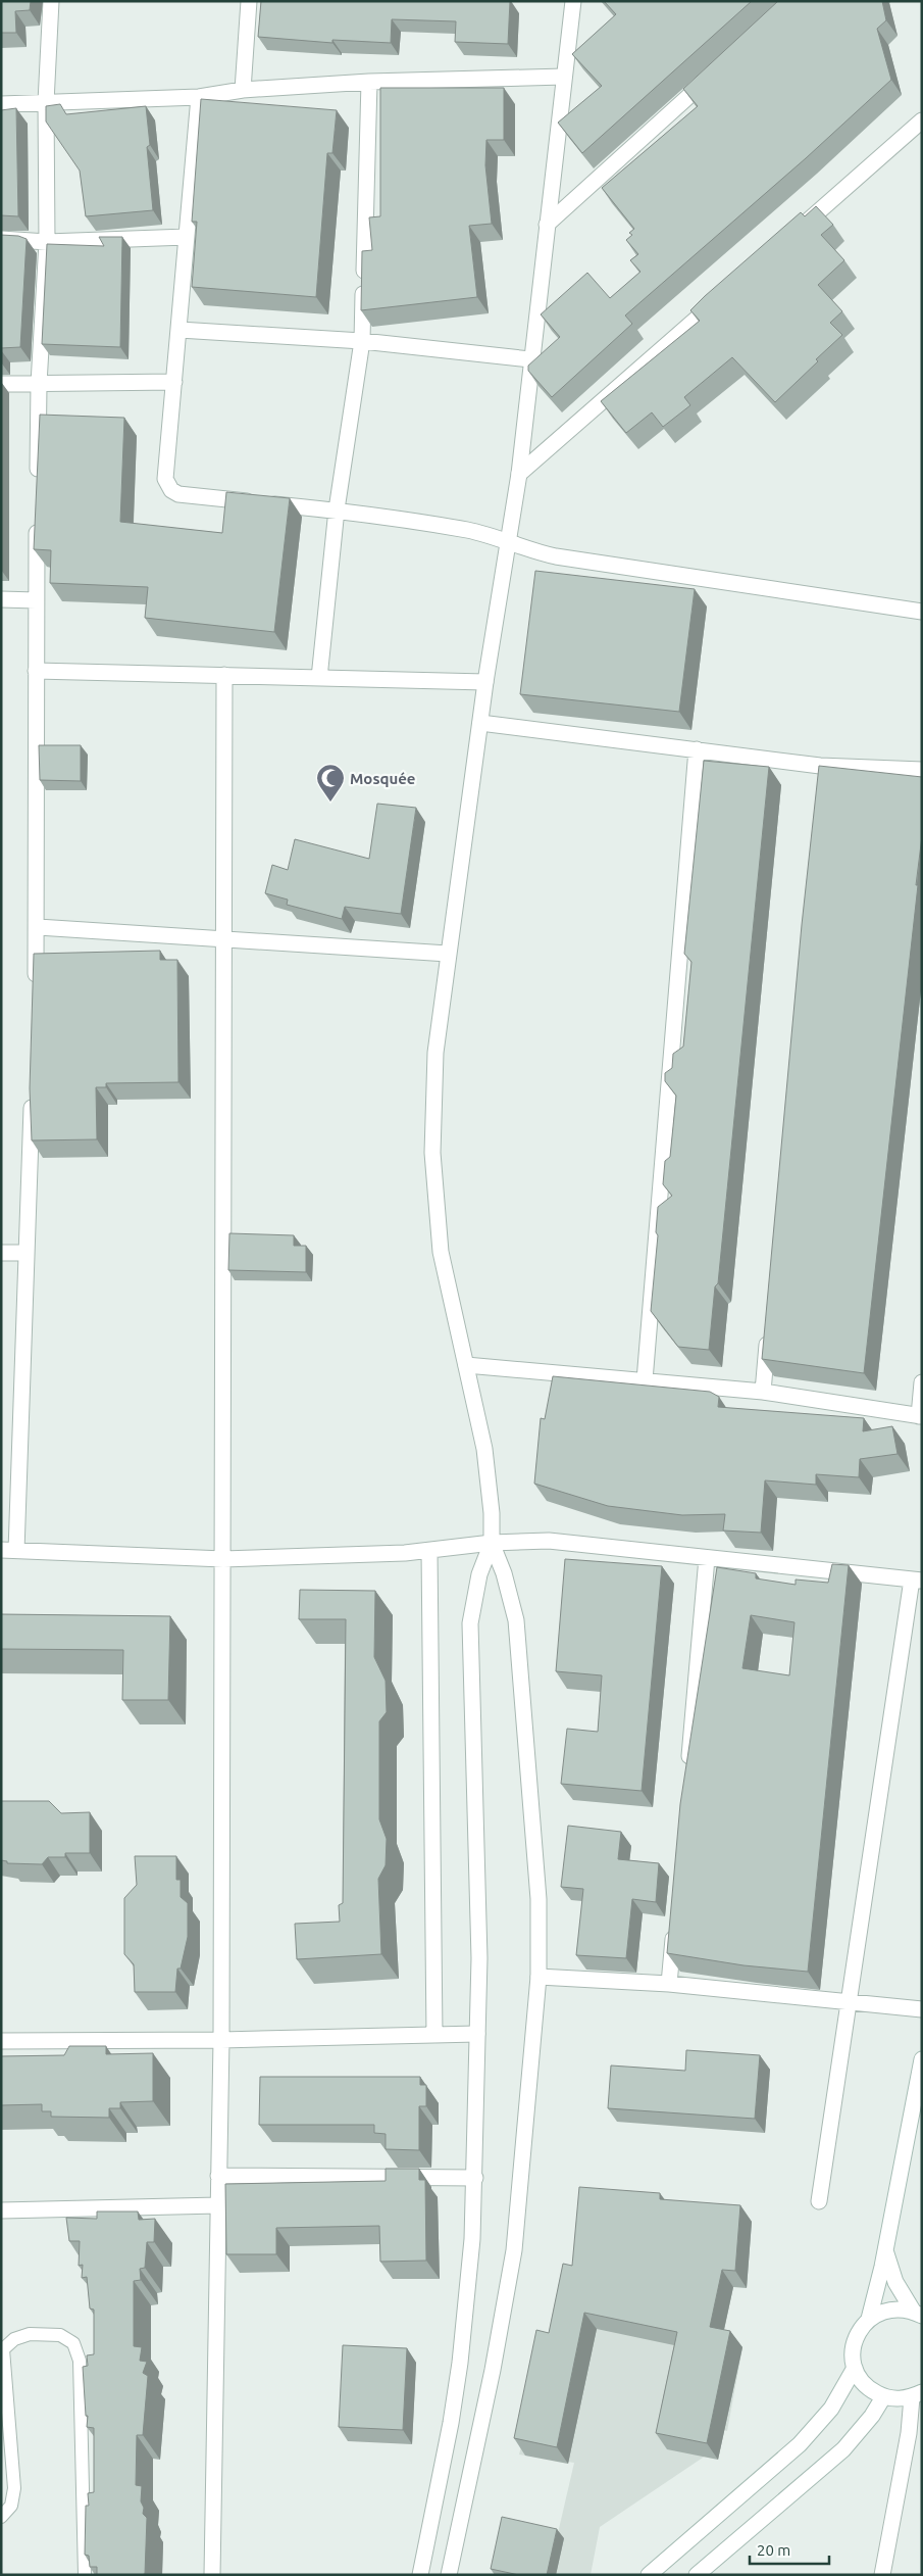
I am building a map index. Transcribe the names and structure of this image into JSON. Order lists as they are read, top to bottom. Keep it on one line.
{"places":{"mosque":["Mosquée"]},"scale_bar":"20 m"}
